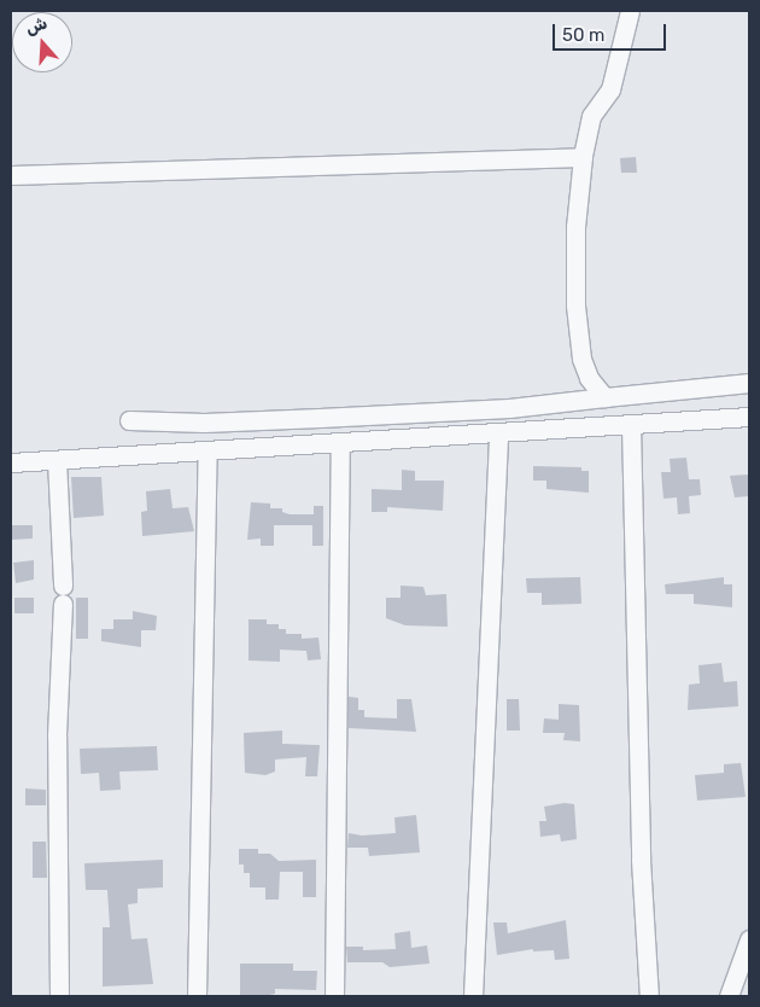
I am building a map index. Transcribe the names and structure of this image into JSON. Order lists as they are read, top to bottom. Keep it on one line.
{"scale_bar":"50 m","north":"top"}
